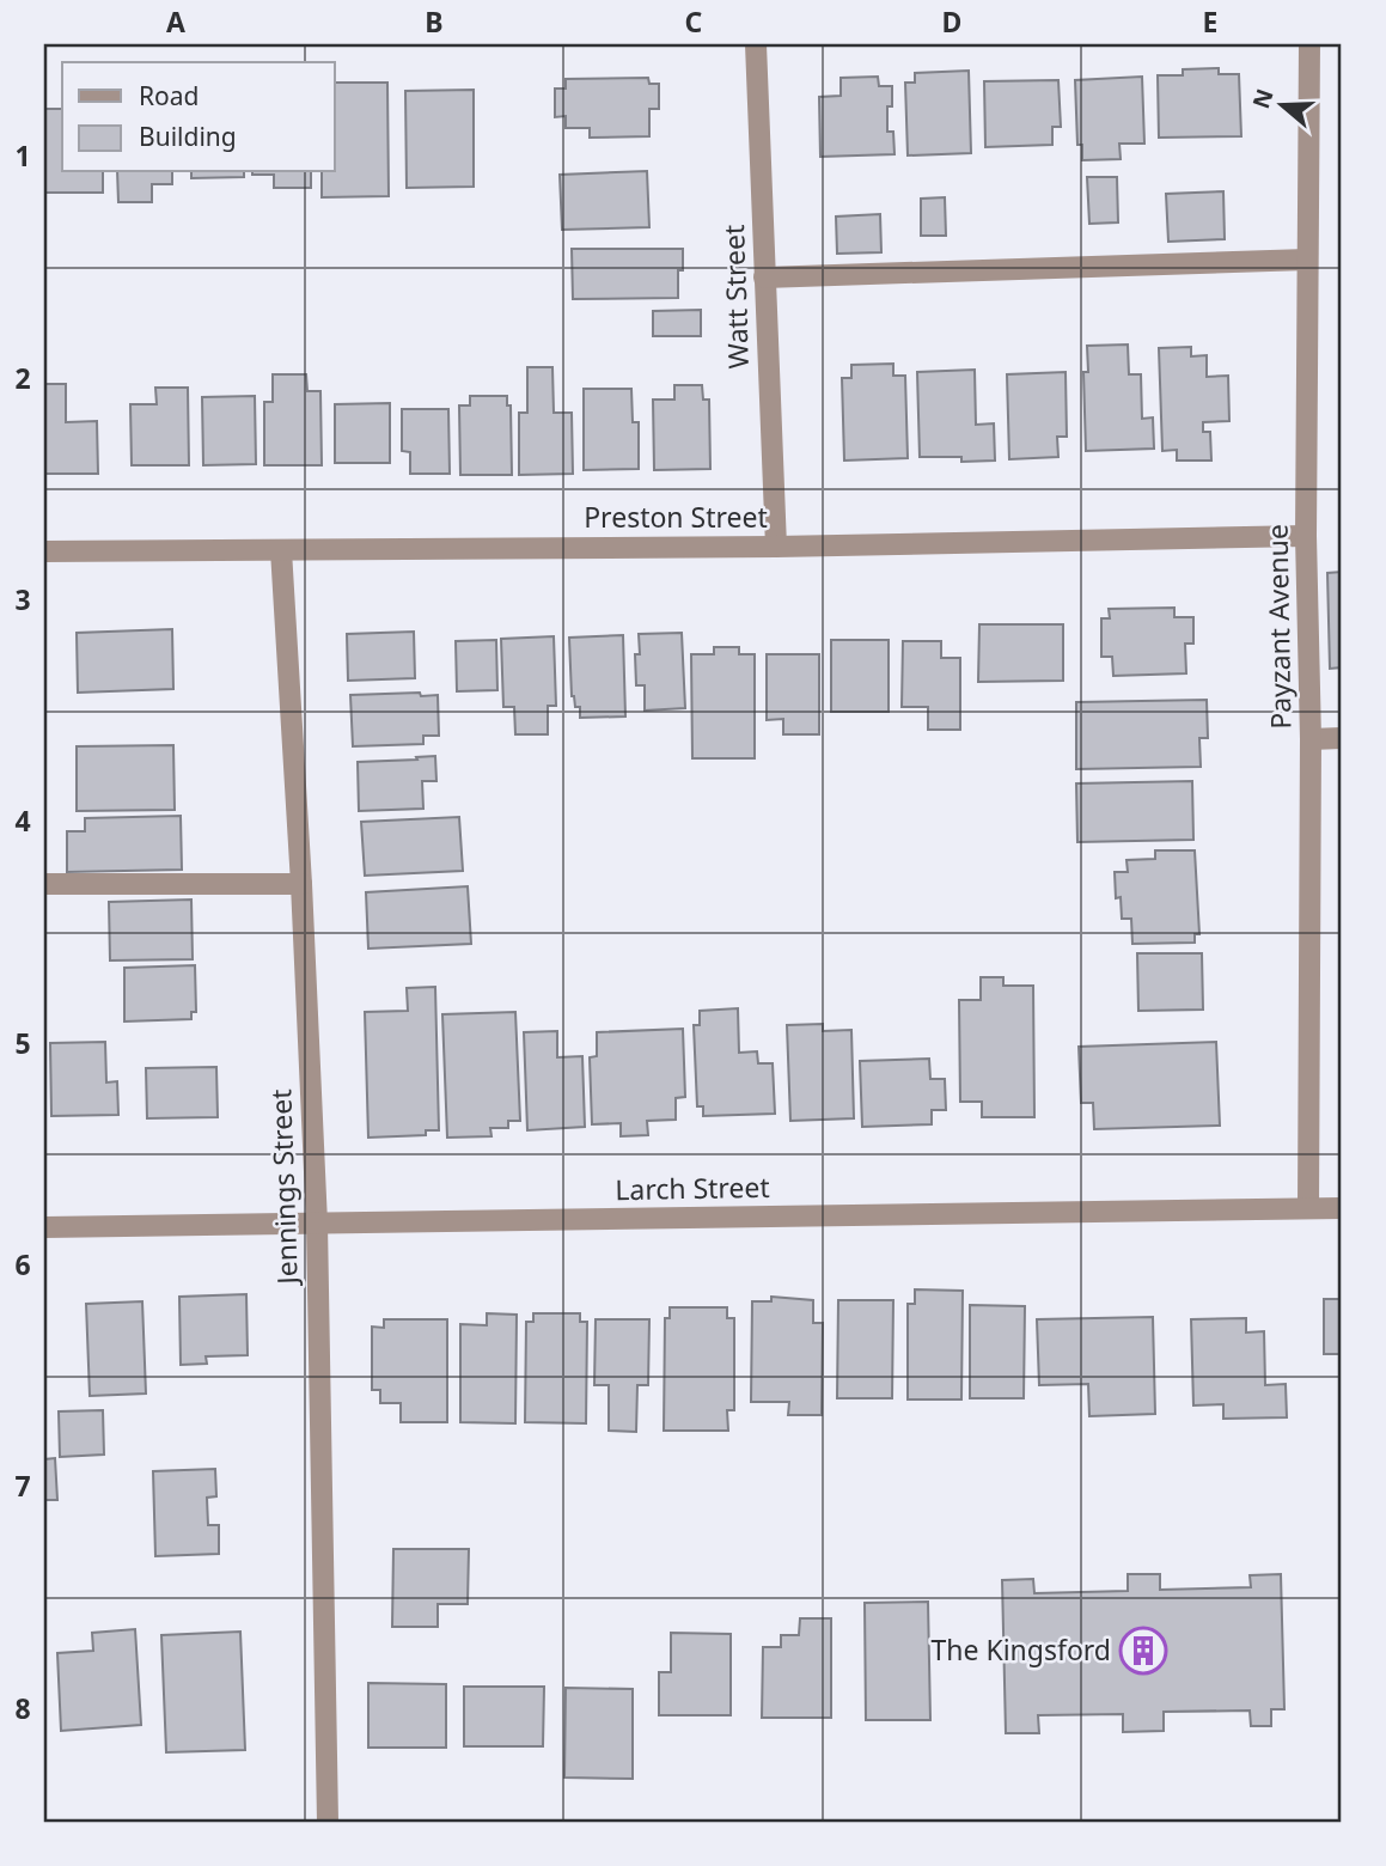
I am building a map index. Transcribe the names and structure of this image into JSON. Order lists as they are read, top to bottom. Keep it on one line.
{"streets":{"street":["Watt Street","Preston Street","Payzant Avenue","Jennings Street","Larch Street"]},"crossings":[["Watt Street","Preston Street"],["Preston Street","Payzant Avenue"],["Preston Street","Jennings Street"],["Payzant Avenue","Larch Street"],["Jennings Street","Larch Street"]],"places":{"building":["The Kingsford"]},"legend":["Road","Building"],"north":"left","grid":{"columns":["A","B","C","D","E"],"rows":["1","2","3","4","5","6","7","8"]}}
